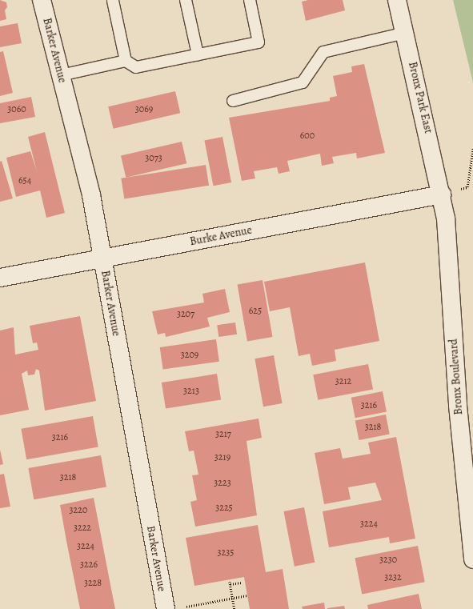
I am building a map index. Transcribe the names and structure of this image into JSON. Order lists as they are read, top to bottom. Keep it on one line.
{"streets":{"street":["Barker Avenue","Bronx Park East","Burke Avenue","Bronx Boulevard"]},"crossings":[["Barker Avenue","Burke Avenue"],["Bronx Park East","Burke Avenue"],["Bronx Park East","Bronx Boulevard"],["Burke Avenue","Bronx Boulevard"]],"house_numbers":["3060","3069","600","3073","654","625","3207","3209","3212","3213","3216","3218","3217","3216","3219","3218","3223","3225","3220","3224","3222","3224","3235","3230","3226","3232","3228"]}
